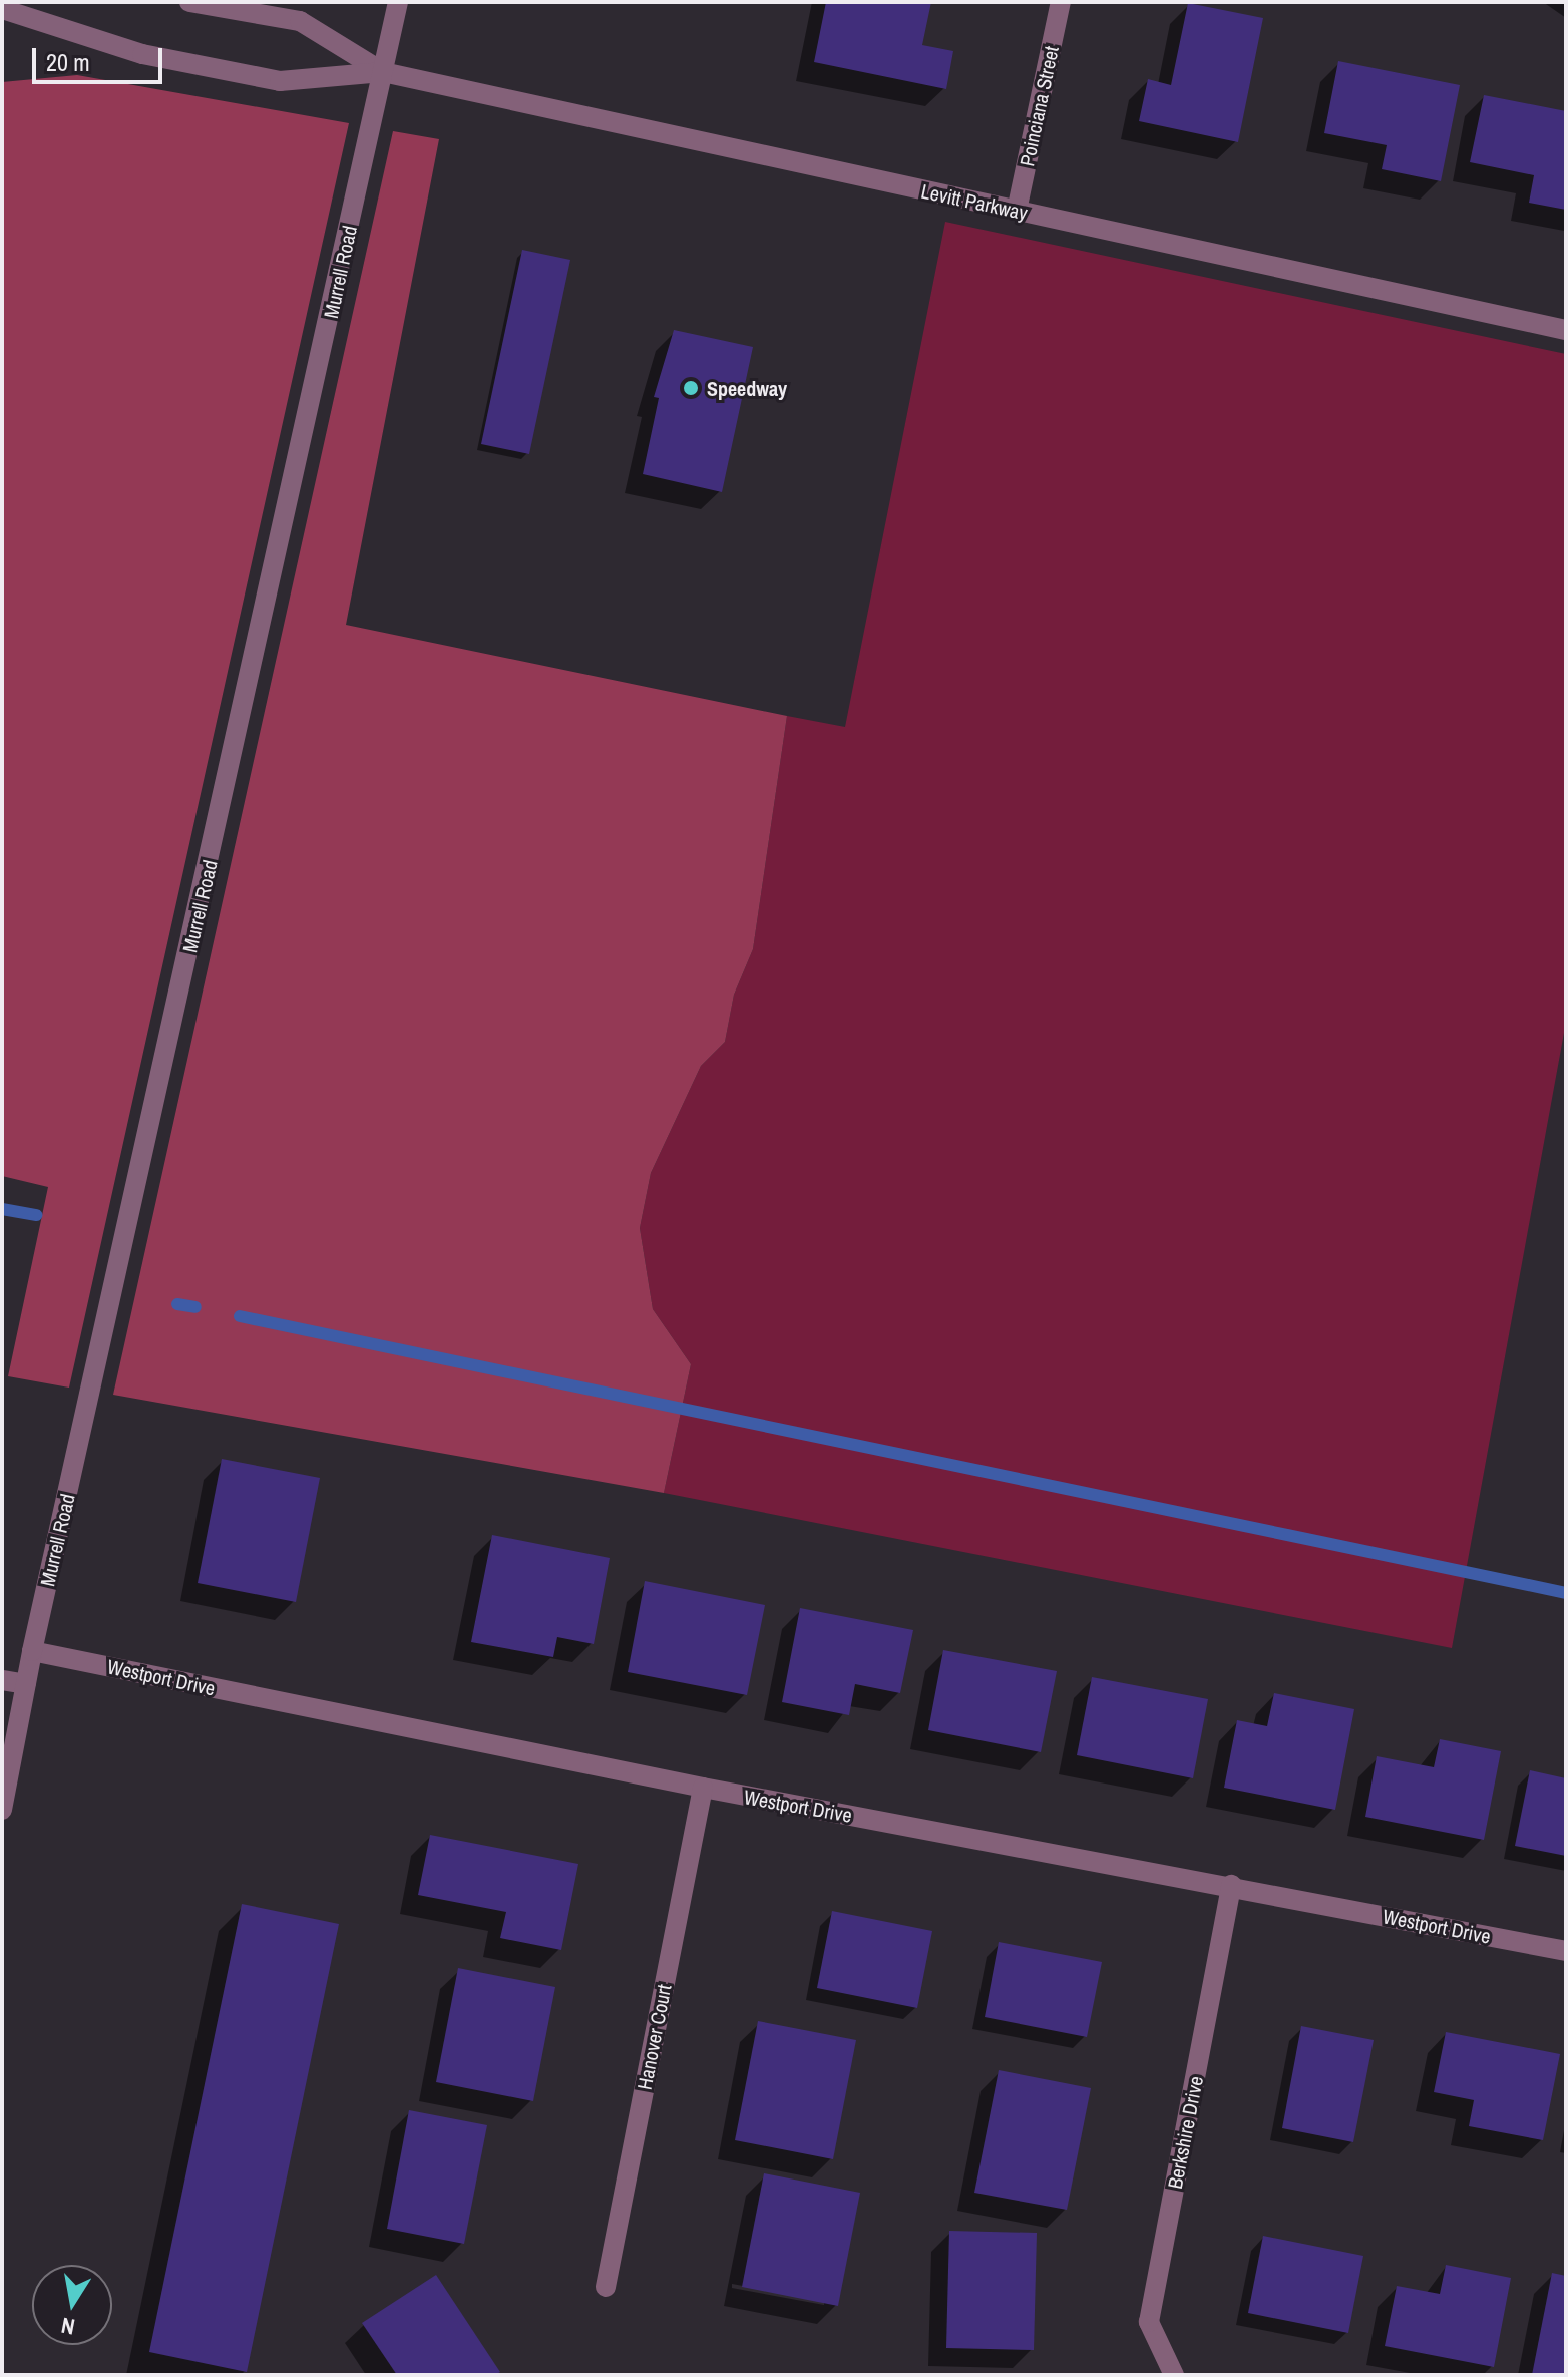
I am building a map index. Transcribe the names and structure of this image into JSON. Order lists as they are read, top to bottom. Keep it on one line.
{"streets":{"street":["Poinciana Street","Levitt Parkway","Murrell Road","Westport Drive","Hanover Court","Berkshire Drive"]},"crossings":[["Poinciana Street","Levitt Parkway"],["Levitt Parkway","Murrell Road"],["Murrell Road","Westport Drive"],["Westport Drive","Hanover Court"],["Westport Drive","Berkshire Drive"]],"places":["Speedway"],"scale_bar":"20 m","north":"bottom"}
